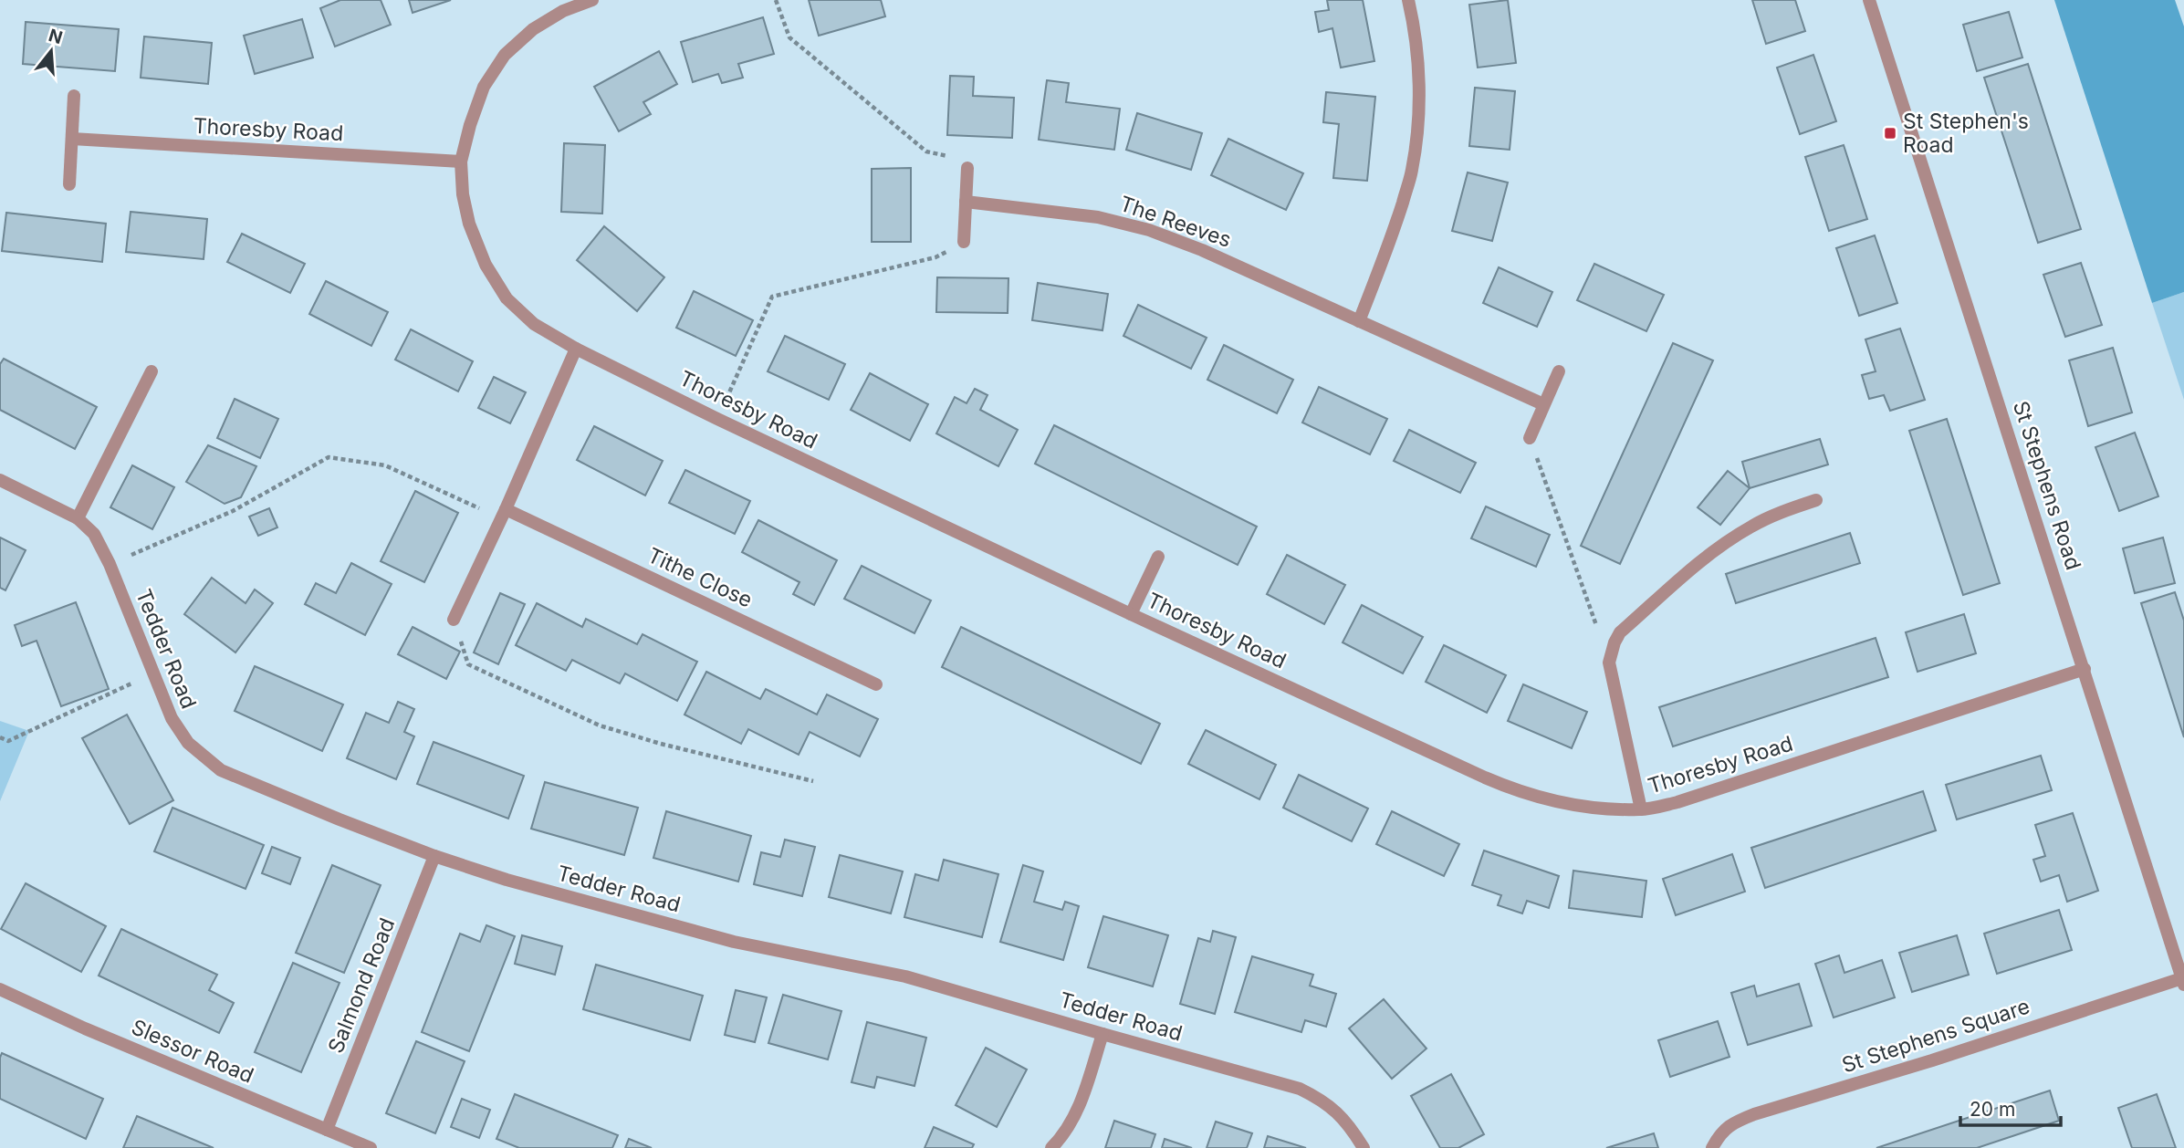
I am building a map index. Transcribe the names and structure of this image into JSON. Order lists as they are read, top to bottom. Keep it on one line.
{"streets":{"street":["Thoresby Road","The Reeves","St Stephens Road","Tithe Close","Tedder Road","Salmond Road","St Stephens Square","Slessor Road"]},"crossings":[["Thoresby Road","St Stephens Road"],["St Stephens Road","St Stephens Square"],["Tedder Road","Salmond Road"],["Salmond Road","Slessor Road"]],"places":{"transit":["St Stephen's Road"]},"scale_bar":"20 m","north":"top"}
